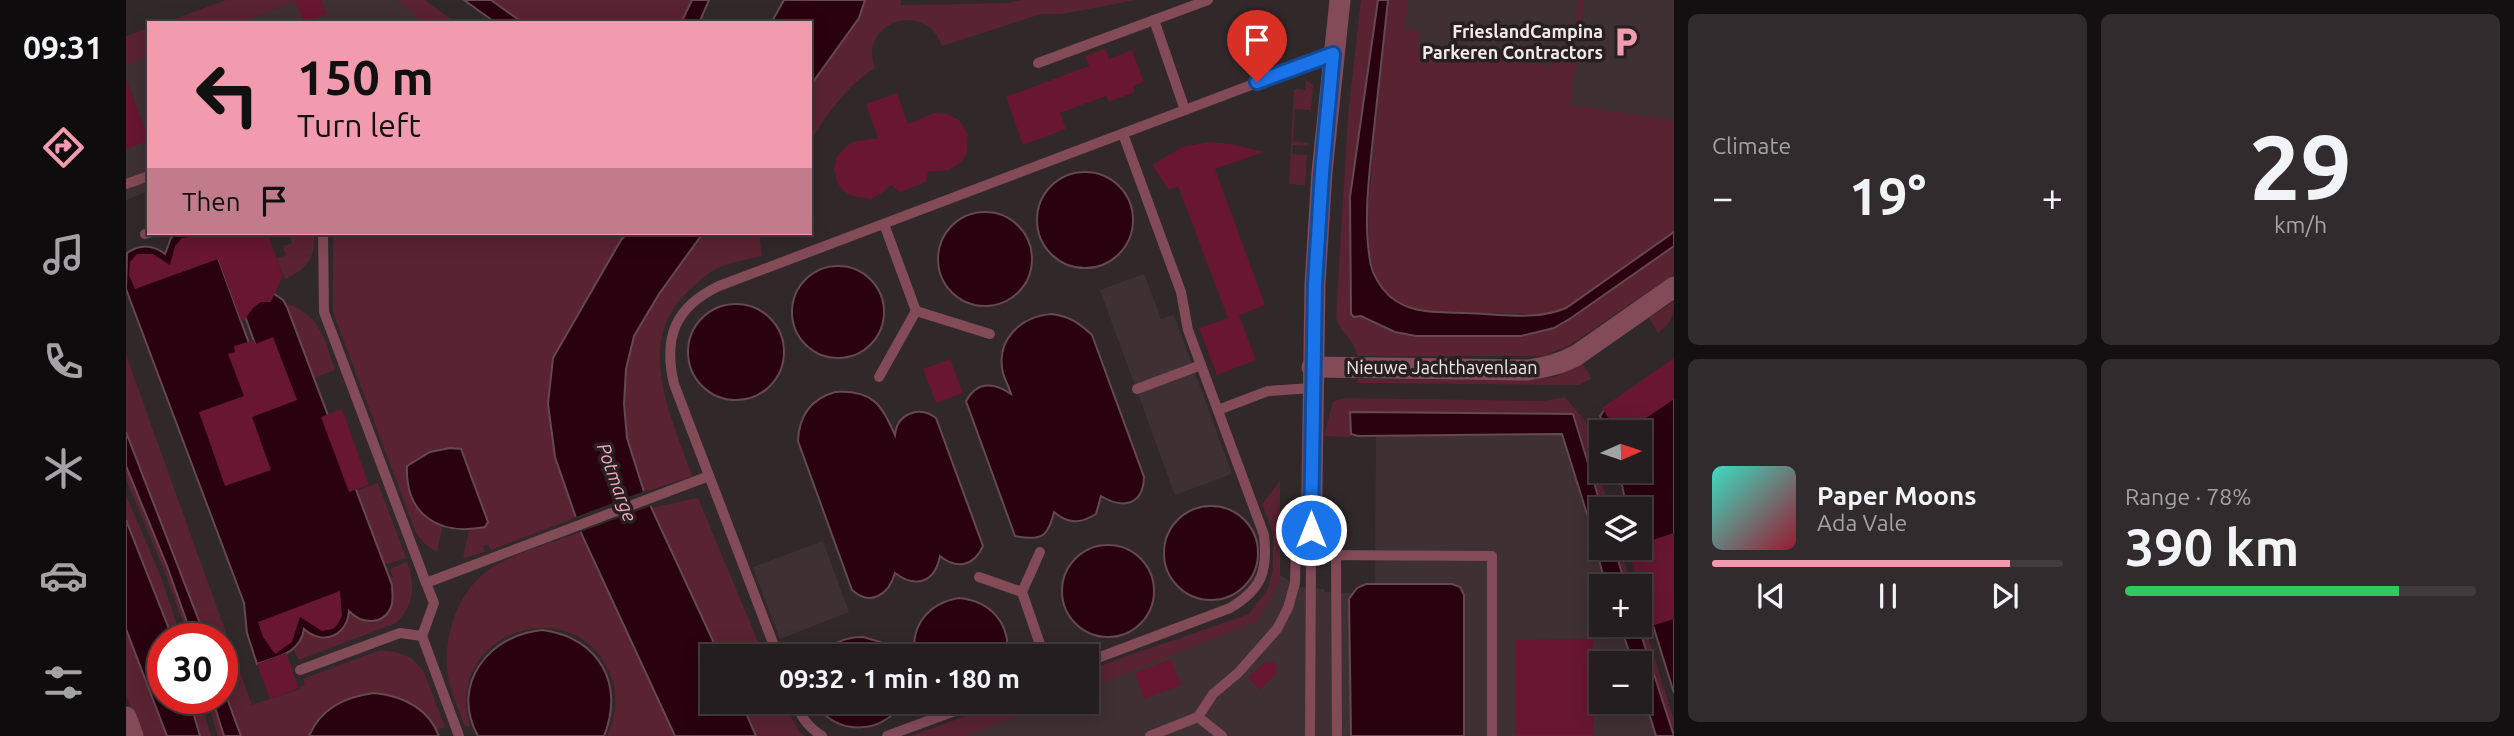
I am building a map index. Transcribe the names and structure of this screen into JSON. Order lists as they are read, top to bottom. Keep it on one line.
{"streets":{"street":["Nieuwe Jachthavenlaan"]},"water":["Potmarge"],"places":{"parking":["FrieslandCampina Parkeren Contractors"]},"north":"right","page":{"tabs":"09:31","tile":["Climate",["29","km/h"],["Range · 78%","390 km"]],"turn":["150 m","Turn left"],"then":"Then","heat":["−","19°","+"],"map_buttons":["+","−"],"song":["Paper Moons","Ada Vale"],"limit":"30","trip":"09:32 · 1 min · 180 m"}}
